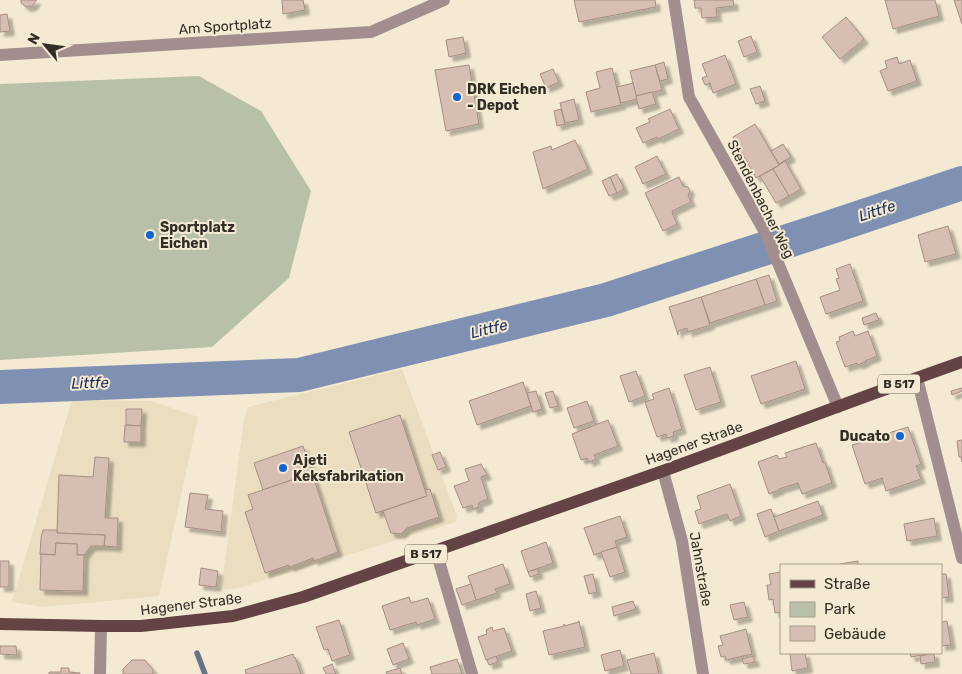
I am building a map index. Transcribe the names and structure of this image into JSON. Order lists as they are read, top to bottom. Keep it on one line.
{"streets":{"main road":["B 517","Hagener Straße"],"street":["Am Sportplatz","Stendenbacher Weg","Jahnstraße"]},"crossings":[["Stendenbacher Weg","Hagener Straße"],["Hagener Straße","Jahnstraße"]],"water":["Littfe"],"places":["DRK Eichen - Depot","Sportplatz Eichen","Ducato","Ajeti Keksfabrikation"],"legend":["Straße","Park","Gebäude"],"north":"top left"}
